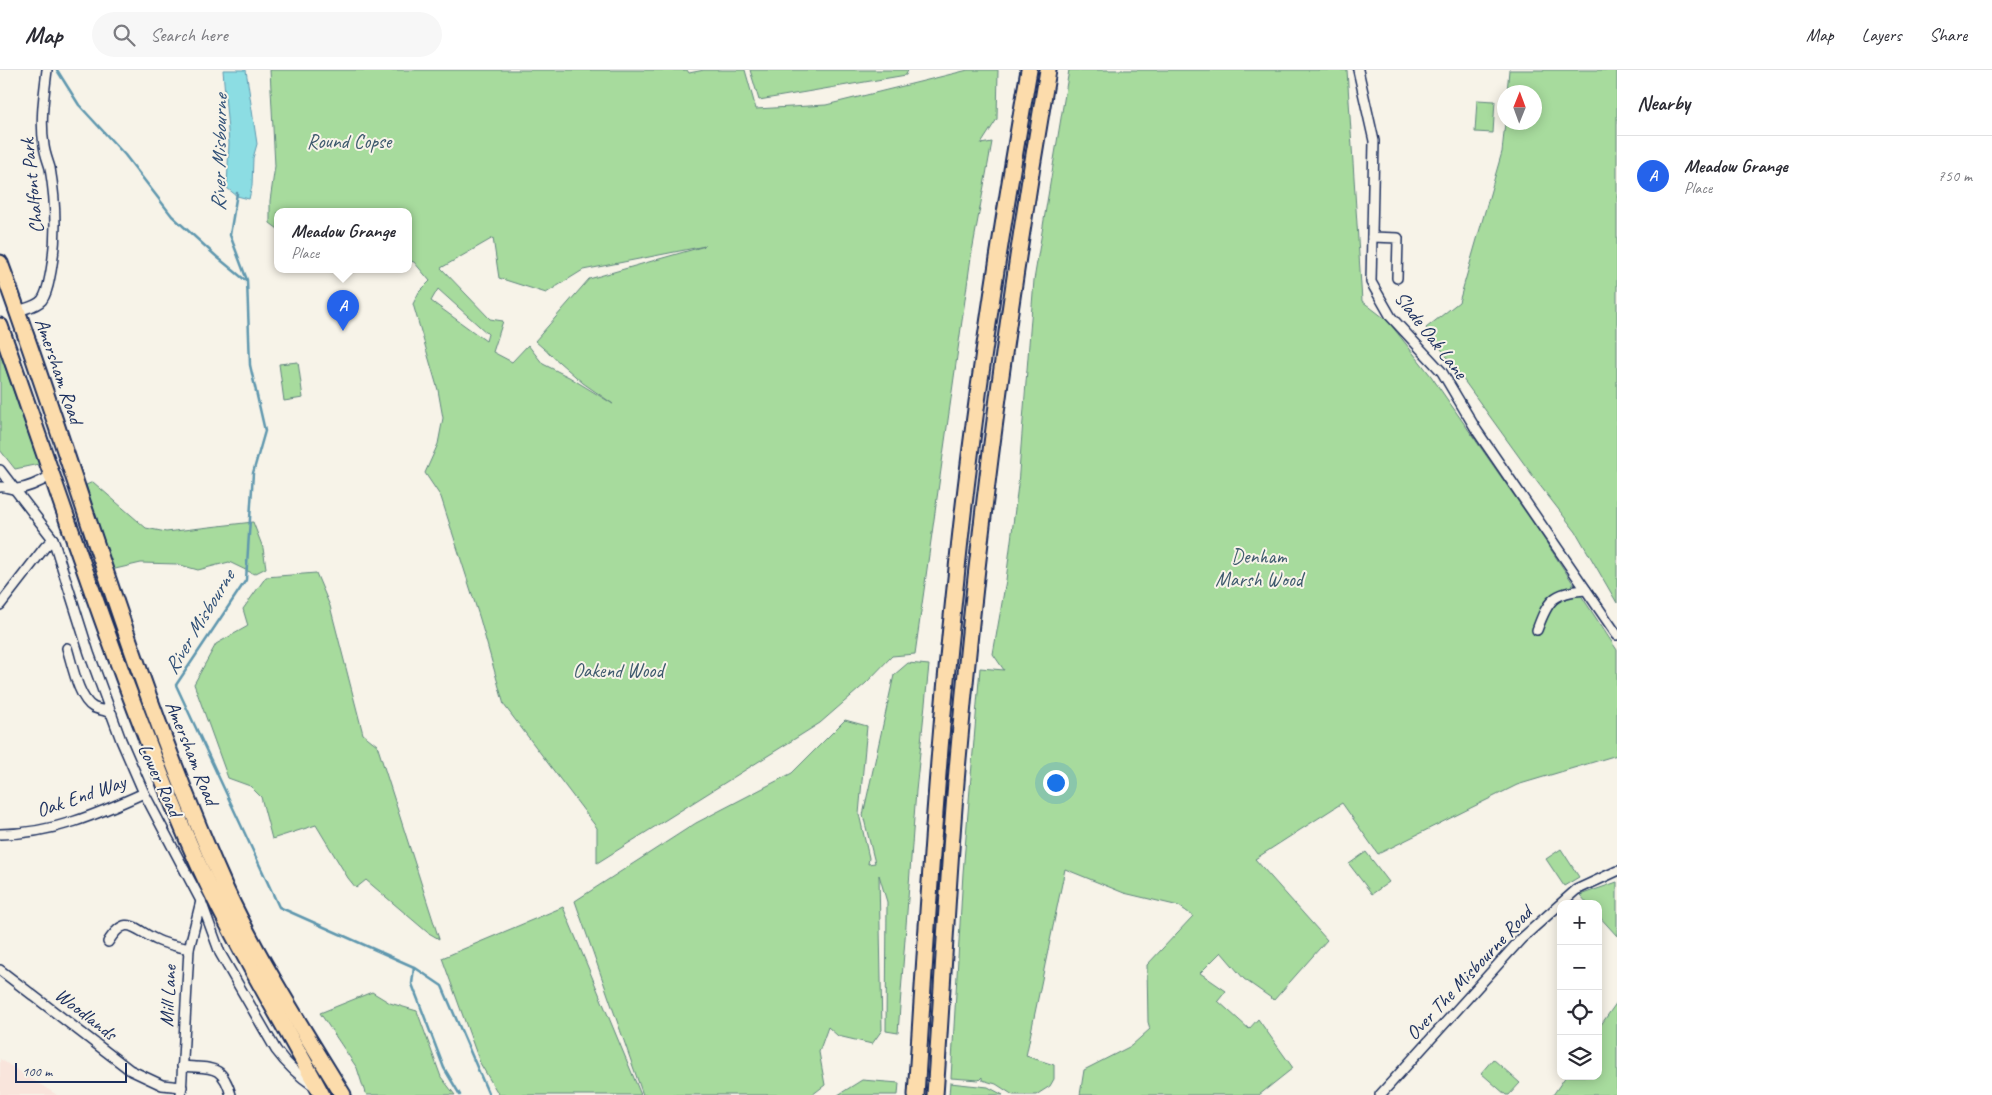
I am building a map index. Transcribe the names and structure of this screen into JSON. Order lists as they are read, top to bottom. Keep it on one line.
{"streets":{"highway":["Amersham Road"],"street":["Chalfont Park","Slade Oak Lane","Lower Road","Oak End Way","Over The Misbourne Road","Mill Lane","Woodlands"]},"crossings":[["Chalfont Park","Amersham Road"],["Lower Road","Oak End Way"],["Lower Road","Mill Lane"],["Mill Lane","Woodlands"]],"water":["River Misbourne"],"parks":["Round Copse","Denham Marsh Wood","Oakend Wood"],"scale_bar":"100 m","north":"top","page":{"header":"Map","search":"Search here","nav":["Map","Layers","Share"],"heading":"Nearby","list":[{"mark":"A","name":"Meadow Grange","note":"Place","value":"750 m"}],"popup":["Meadow Grange","Place"],"pins":"A","map_buttons":["+","−"],"scale":"100 m"}}
